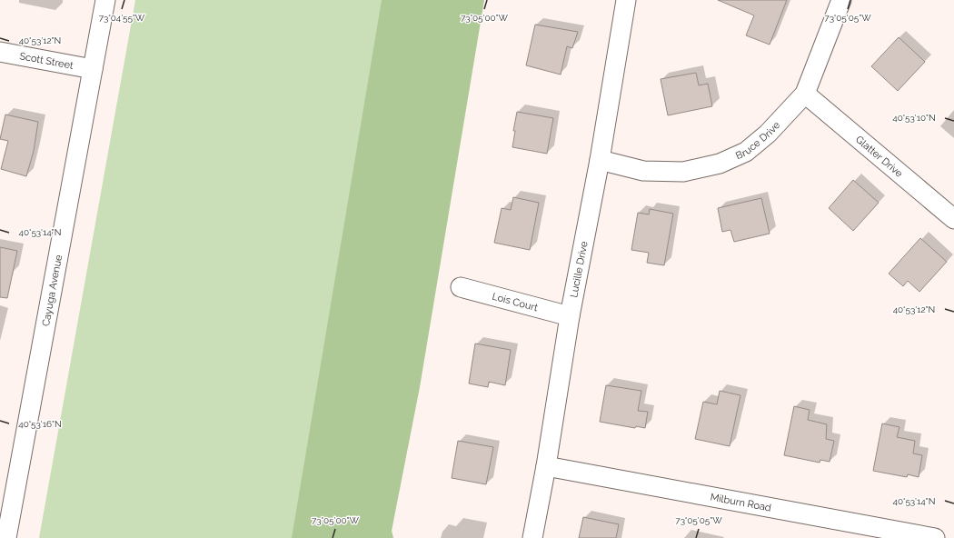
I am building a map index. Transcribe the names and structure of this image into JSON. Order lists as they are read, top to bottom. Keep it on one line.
{"streets":{"street":["Scott Street","Bruce Drive","Glatter Drive","Lucille Drive","Cayuga Avenue","Lois Court","Milburn Road"]},"crossings":[["Scott Street","Cayuga Avenue"],["Bruce Drive","Glatter Drive"],["Bruce Drive","Lucille Drive"],["Lucille Drive","Lois Court"],["Lucille Drive","Milburn Road"]],"coordinates":["73°04'55\"W","73°05'00\"W","73°05'05\"W","40°53'12\"N","40°53'10\"N","40°53'14\"N","40°53'16\"N"]}
